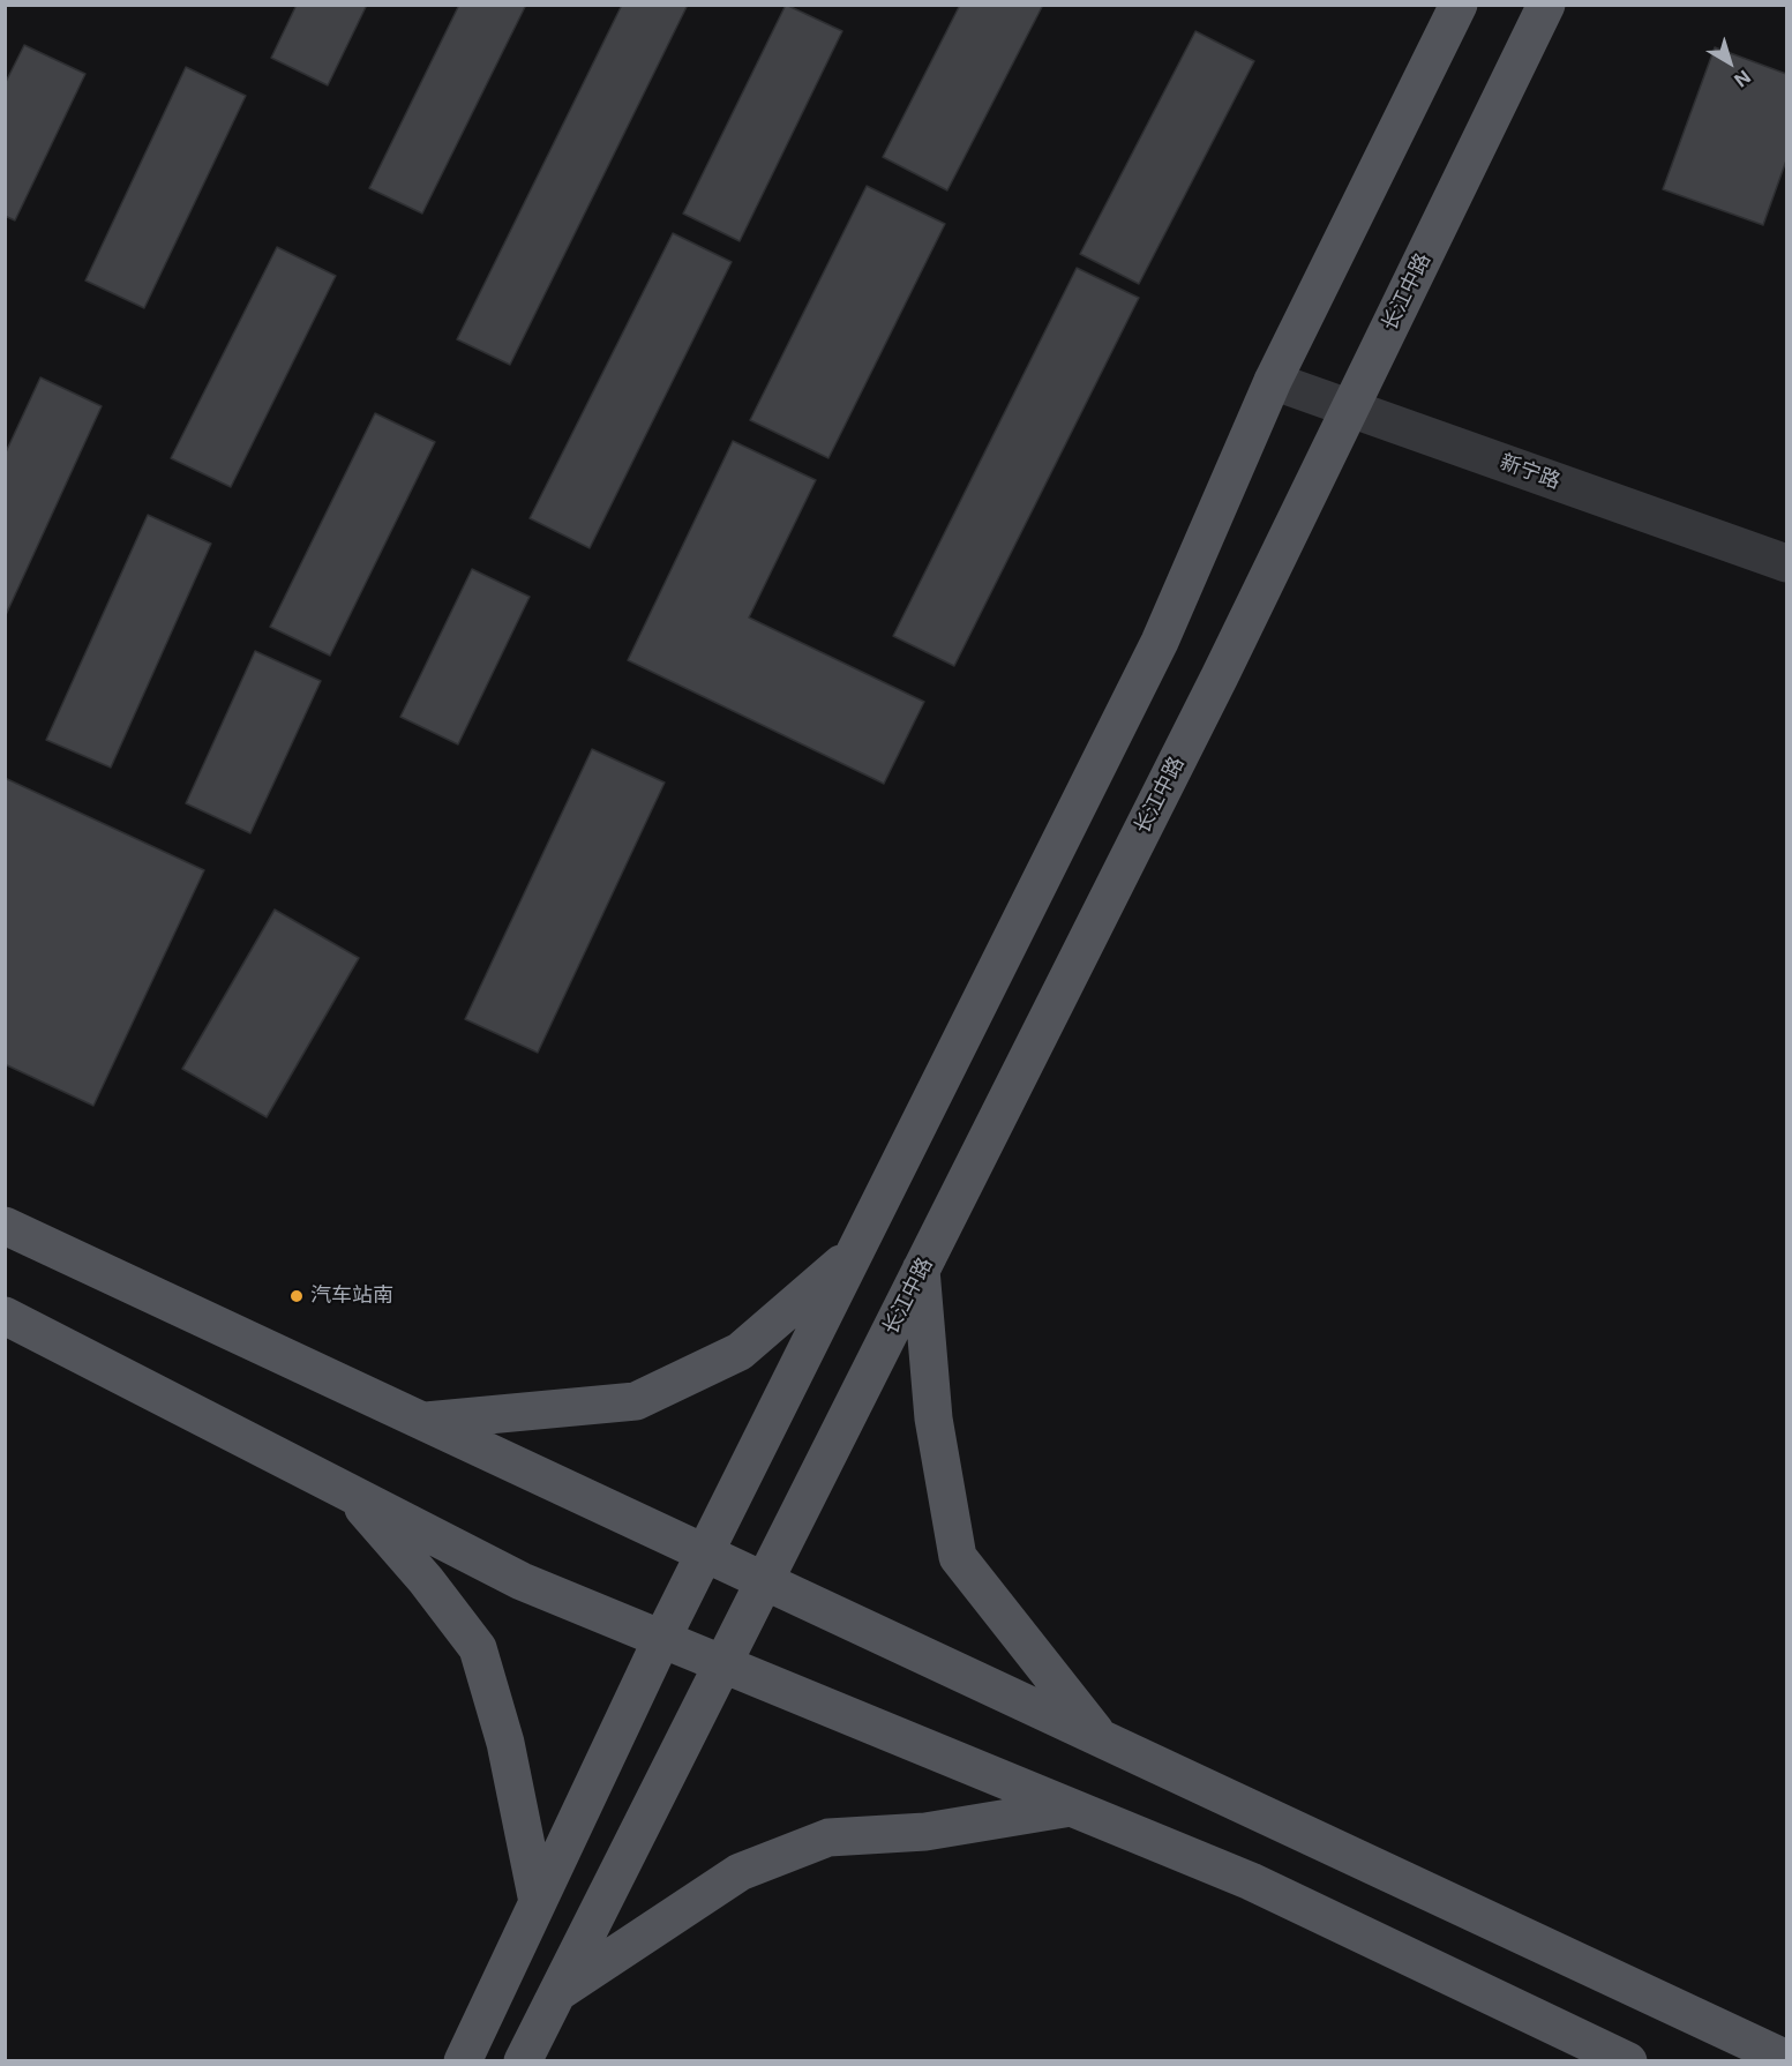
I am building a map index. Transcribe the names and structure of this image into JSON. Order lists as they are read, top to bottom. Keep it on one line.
{"streets":{"main road":["长江中路"],"street":["新宁路"]},"crossings":[["长江中路","新宁路"]],"places":["汽车站南"],"north":"bottom right"}
